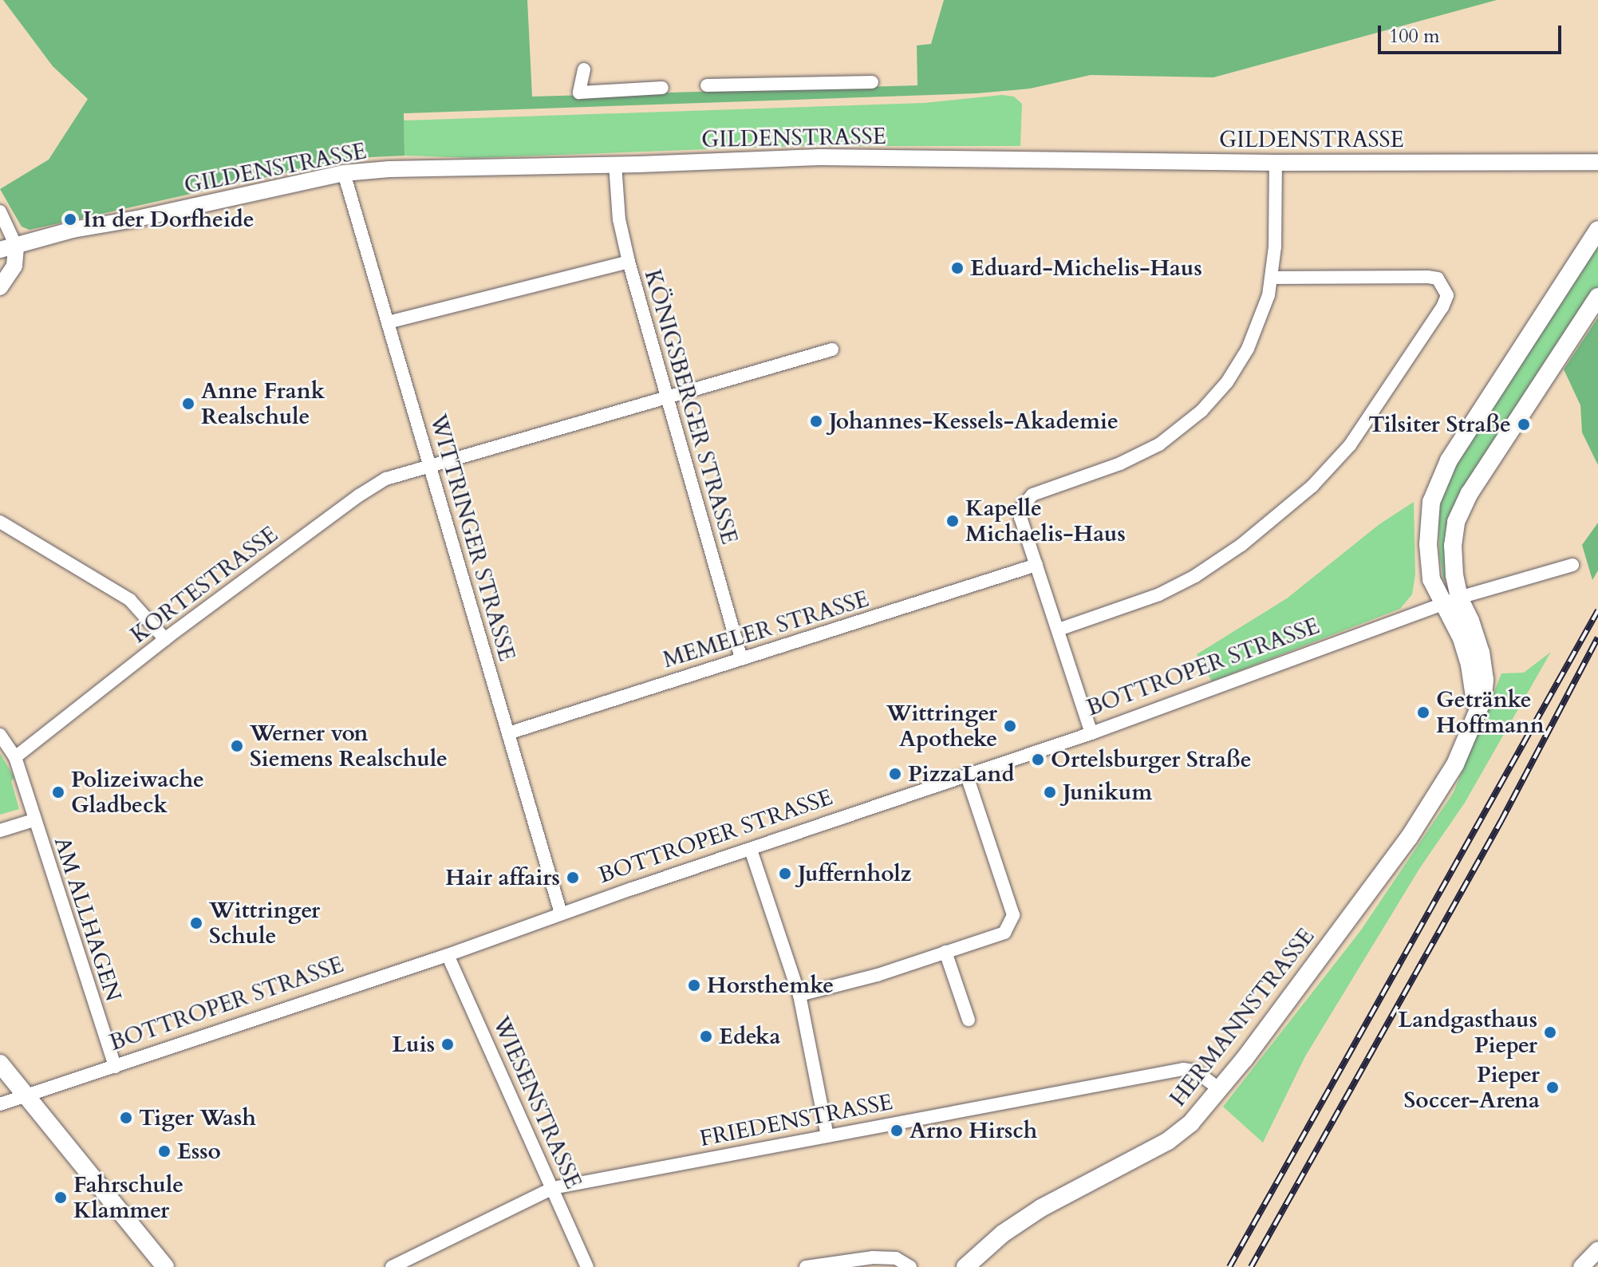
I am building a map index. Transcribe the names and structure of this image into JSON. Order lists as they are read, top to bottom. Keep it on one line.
{"streets":{"main road":["HERMANNSTRASSE"],"street":["GILDENSTRASSE","KÖNIGSBERGER STRASSE","WITTRINGER STRASSE","KORTESTRASSE","MEMELER STRASSE","BOTTROPER STRASSE","AM ALLHAGEN","WIESENSTRASSE","FRIEDENSTRASSE"]},"crossings":[["GILDENSTRASSE","KÖNIGSBERGER STRASSE"],["GILDENSTRASSE","WITTRINGER STRASSE"],["KÖNIGSBERGER STRASSE","KORTESTRASSE"],["KÖNIGSBERGER STRASSE","MEMELER STRASSE"],["WITTRINGER STRASSE","KORTESTRASSE"],["WITTRINGER STRASSE","MEMELER STRASSE"],["WITTRINGER STRASSE","BOTTROPER STRASSE"],["KORTESTRASSE","AM ALLHAGEN"],["BOTTROPER STRASSE","AM ALLHAGEN"],["BOTTROPER STRASSE","HERMANNSTRASSE"],["BOTTROPER STRASSE","WIESENSTRASSE"],["HERMANNSTRASSE","FRIEDENSTRASSE"],["WIESENSTRASSE","FRIEDENSTRASSE"]],"places":["In der Dorfheide","Eduard-Michelis-Haus","Anne Frank Realschule","Johannes-Kessels-Akademie","Tilsiter Straße","Kapelle Michaelis-Haus","Getränke Hoffmann","Wittringer Apotheke","Werner von Siemens Realschule","Ortelsburger Straße","PizzaLand","Polizeiwache Gladbeck","Junikum","Juffernholz","Hair affairs","Wittringer Schule","Horsthemke","Landgasthaus Pieper","Edeka","Luis","Pieper Soccer-Arena","Tiger Wash","Arno Hirsch","Esso","Fahrschule Klammer"],"scale_bar":"100 m"}
